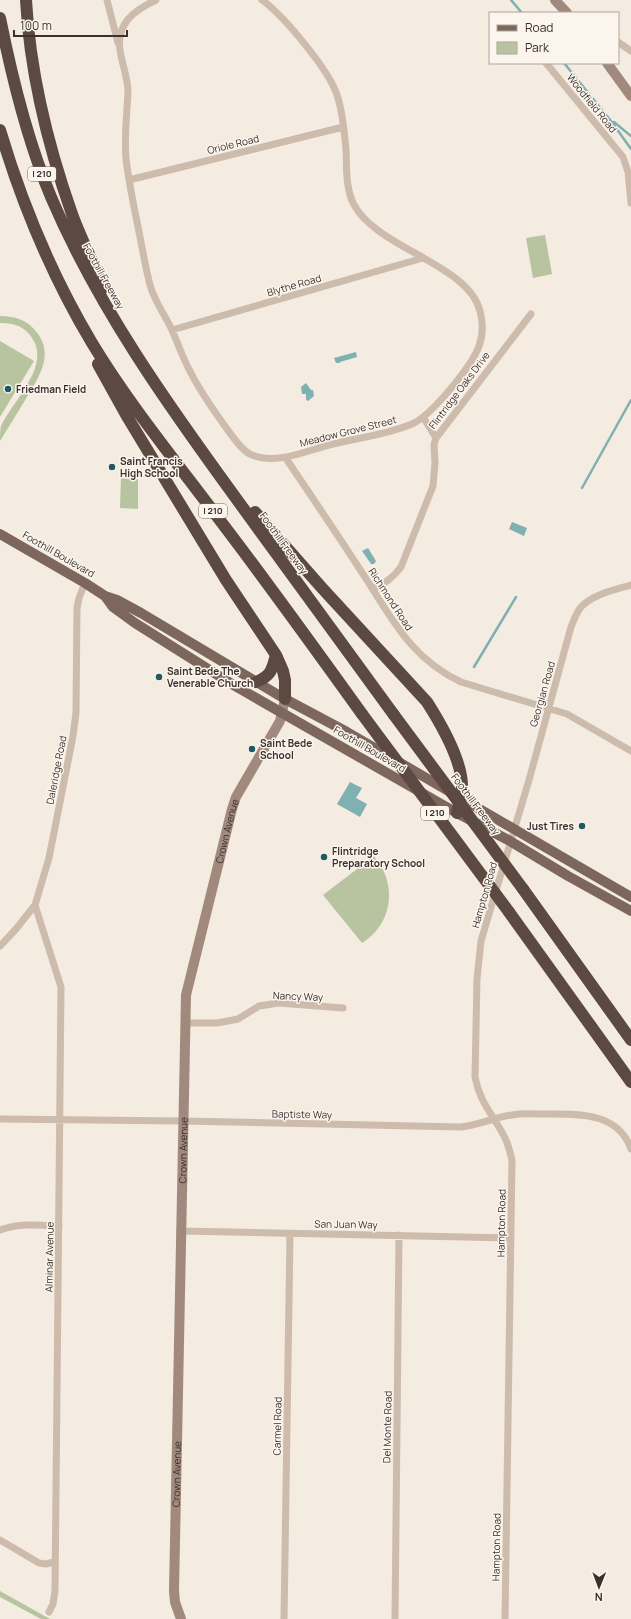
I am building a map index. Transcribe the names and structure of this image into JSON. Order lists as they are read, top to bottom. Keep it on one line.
{"streets":{"highway":["I 210","Foothill Freeway"],"main road":["Foothill Boulevard"],"street":["Woodfield Road","Oriole Road","Blythe Road","Flintridge Oaks Drive","Meadow Grove Street","Richmond Road","Georgian Road","Daleridge Road","Crown Avenue","Hampton Road","Nancy Way","Baptiste Way","San Juan Way","Alminar Avenue","Carmel Road","Del Monte Road"]},"crossings":[["Oriole Road","Meadow Grove Street"],["Blythe Road","Meadow Grove Street"],["Flintridge Oaks Drive","Richmond Road"],["Meadow Grove Street","Richmond Road"],["Foothill Boulevard","Georgian Road"],["Foothill Boulevard","Daleridge Road"],["Foothill Boulevard","Crown Avenue"],["Foothill Boulevard","Hampton Road"],["Richmond Road","Georgian Road"],["Georgian Road","Hampton Road"],["Daleridge Road","Alminar Avenue"],["Crown Avenue","Nancy Way"],["Crown Avenue","Baptiste Way"],["Crown Avenue","San Juan Way"],["Hampton Road","Baptiste Way"],["Hampton Road","San Juan Way"],["Baptiste Way","Alminar Avenue"],["San Juan Way","Carmel Road"],["San Juan Way","Del Monte Road"]],"places":["Friedman Field","Saint Francis High School","Saint Bede The Venerable Church","Saint Bede School","Just Tires","Flintridge Preparatory School"],"legend":["Road","Park"],"scale_bar":"100 m","north":"bottom"}
